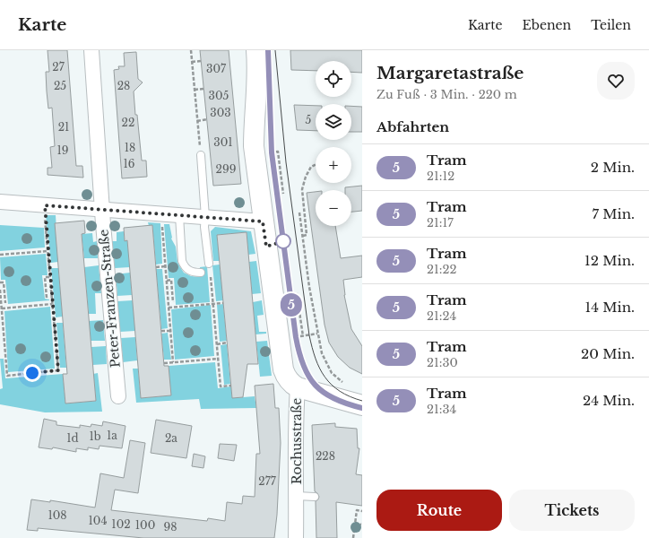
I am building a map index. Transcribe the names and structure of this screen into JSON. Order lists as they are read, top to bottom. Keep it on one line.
{"streets":{"street":["Peter-Franzen-Straße","Rochusstraße"]},"lines":["tram line 5"],"house_numbers":["27","307","25","28","305","303","5","22","21","301","18","19","16","299","1a","1b","1d","2a","228","277","108","104","102","100","98"],"page":{"header":"Karte","nav":["Karte","Ebenen","Teilen"],"on_map":"5","heading":[["Margaretastraße","Zu Fuß · 3 Min. · 220 m"],"Abfahrten"],"map_buttons":["+","−"],"list":[{"mark":"5","name":"Tram","note":"21:12","value":"2 Min."},{"mark":"5","name":"Tram","note":"21:17","value":"7 Min."},{"mark":"5","name":"Tram","note":"21:22","value":"12 Min."},{"mark":"5","name":"Tram","note":"21:24","value":"14 Min."},{"mark":"5","name":"Tram","note":"21:30","value":"20 Min."},{"mark":"5","name":"Tram","note":"21:34","value":"24 Min."}],"buttons":["Route","Tickets"]}}
